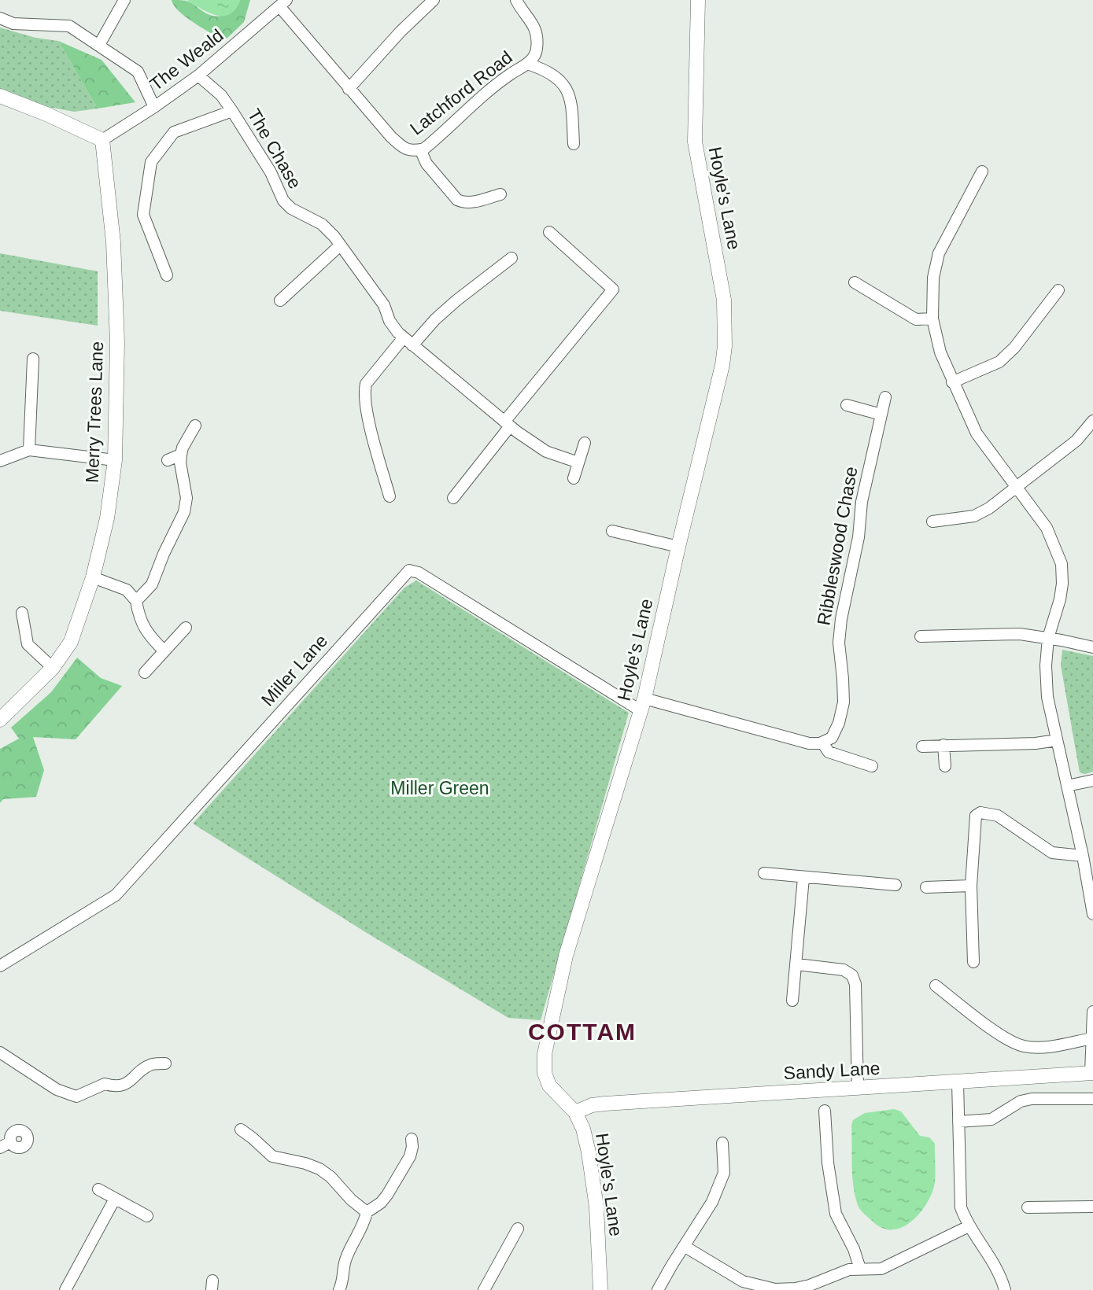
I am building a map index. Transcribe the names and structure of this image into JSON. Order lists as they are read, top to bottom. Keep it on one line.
{"streets":{"street":["The Weald","Latchford Road","The Chase","Hoyle's Lane","Merry Trees Lane","Ribbleswood Chase","Miller Lane","Sandy Lane"]},"crossings":[["The Weald","Latchford Road"],["The Weald","The Chase"],["The Weald","Merry Trees Lane"],["Hoyle's Lane","Miller Lane"],["Hoyle's Lane","Sandy Lane"]],"districts":["COTTAM"],"parks":["Miller Green"]}
